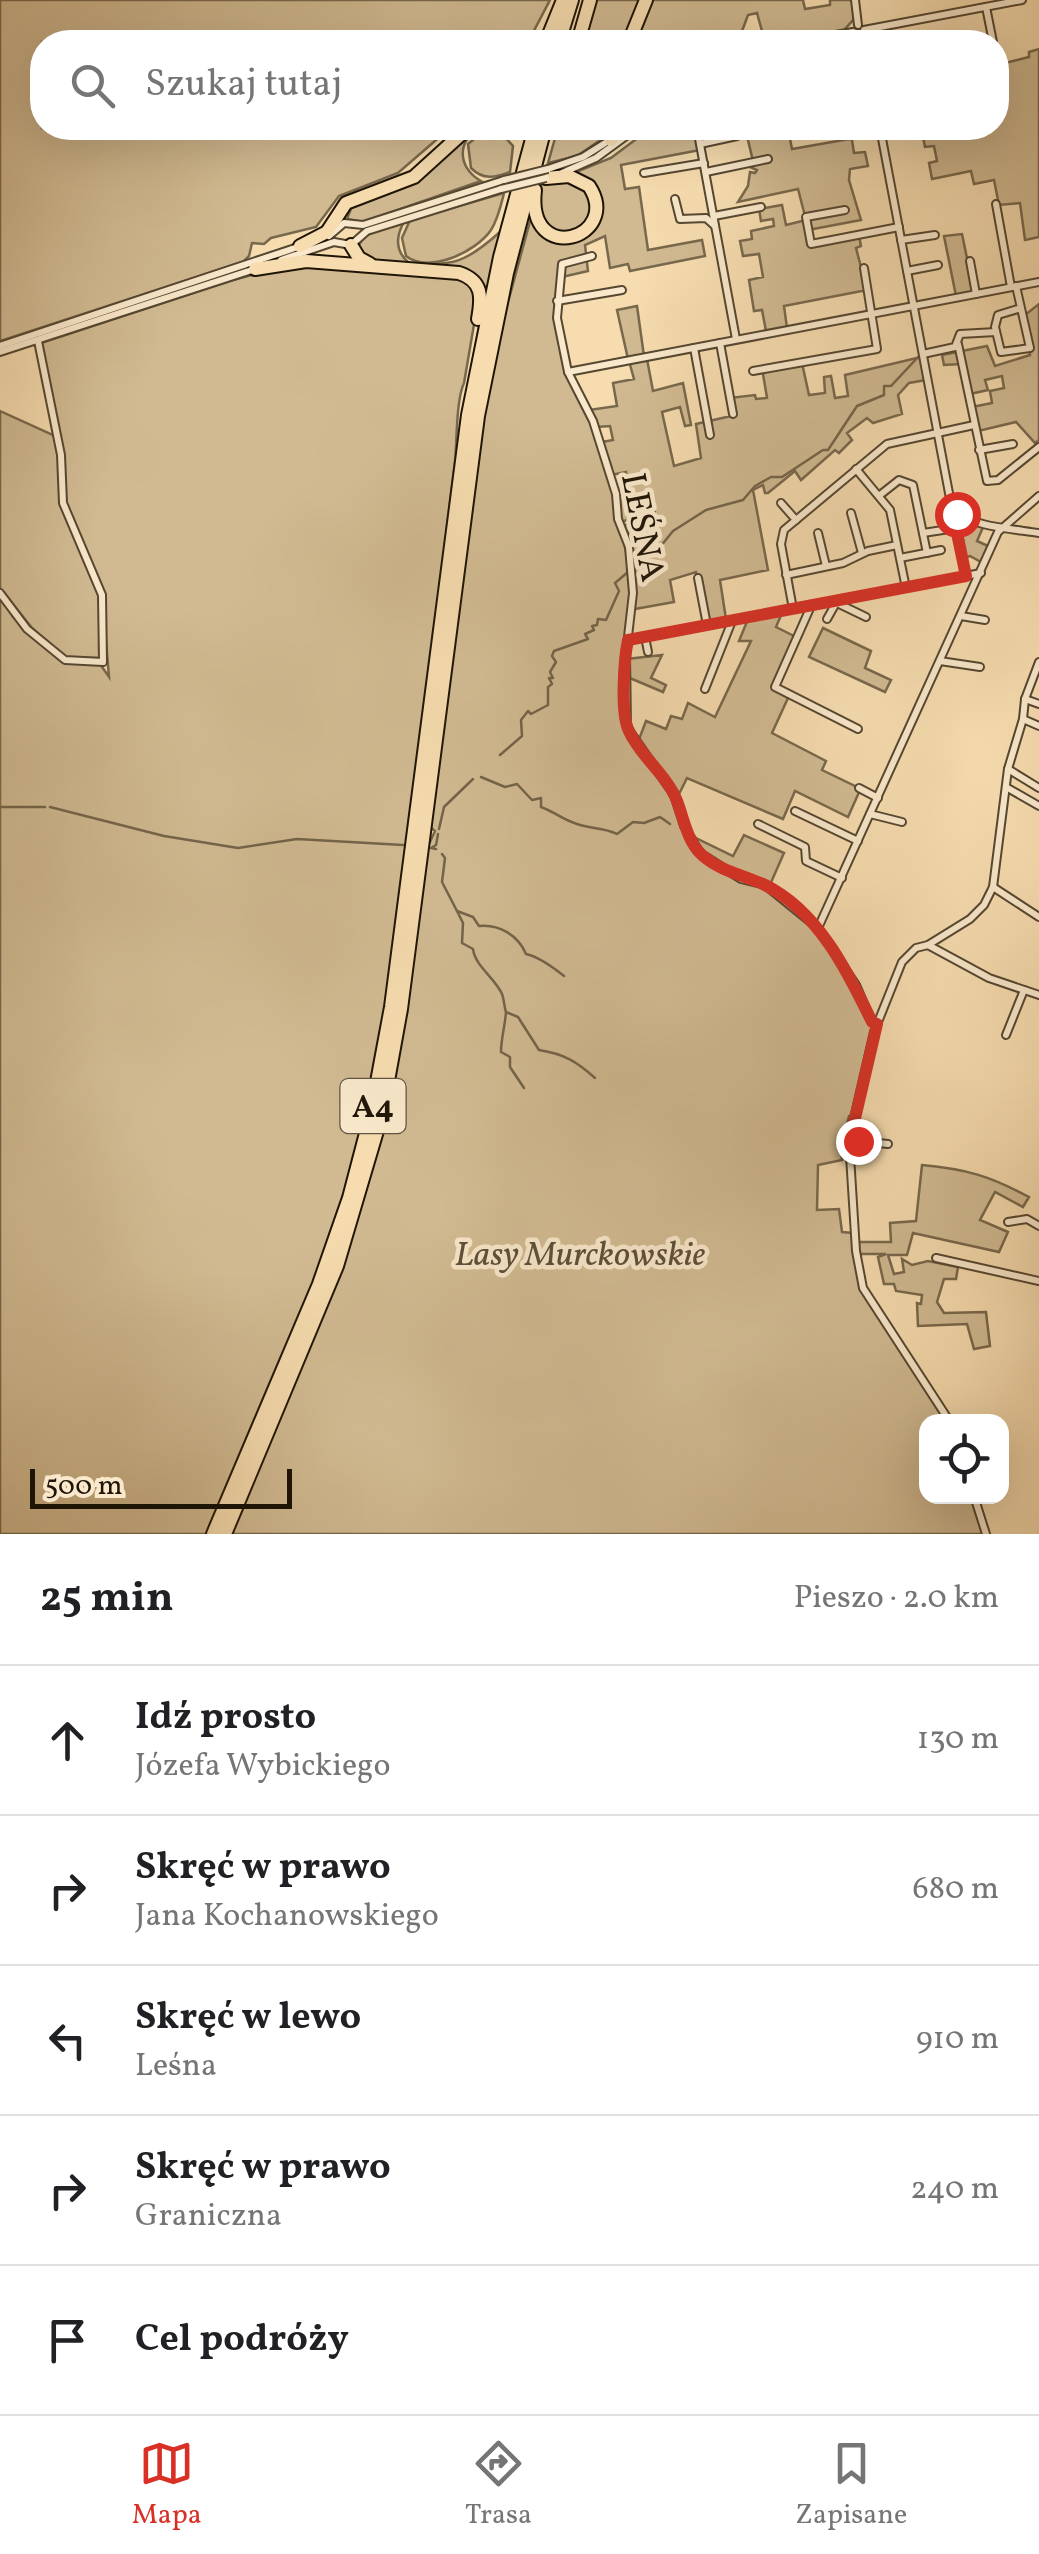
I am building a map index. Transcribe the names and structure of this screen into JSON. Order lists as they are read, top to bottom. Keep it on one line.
{"streets":{"highway":["A4"],"street":["LEŚNA"]},"parks":["Lasy Murckowskie"],"scale_bar":"500 m","page":{"search":"Szukaj tutaj","scale":"500 m","heading":["25 min","Pieszo · 2.0 km"],"list":[["Idź prosto","Józefa Wybickiego","130 m"],["Skręć w prawo","Jana Kochanowskiego","680 m"],["Skręć w lewo","Leśna","910 m"],["Skręć w prawo","Graniczna","240 m"],"Cel podróży"],"nav":["Mapa","Trasa","Zapisane"]}}
